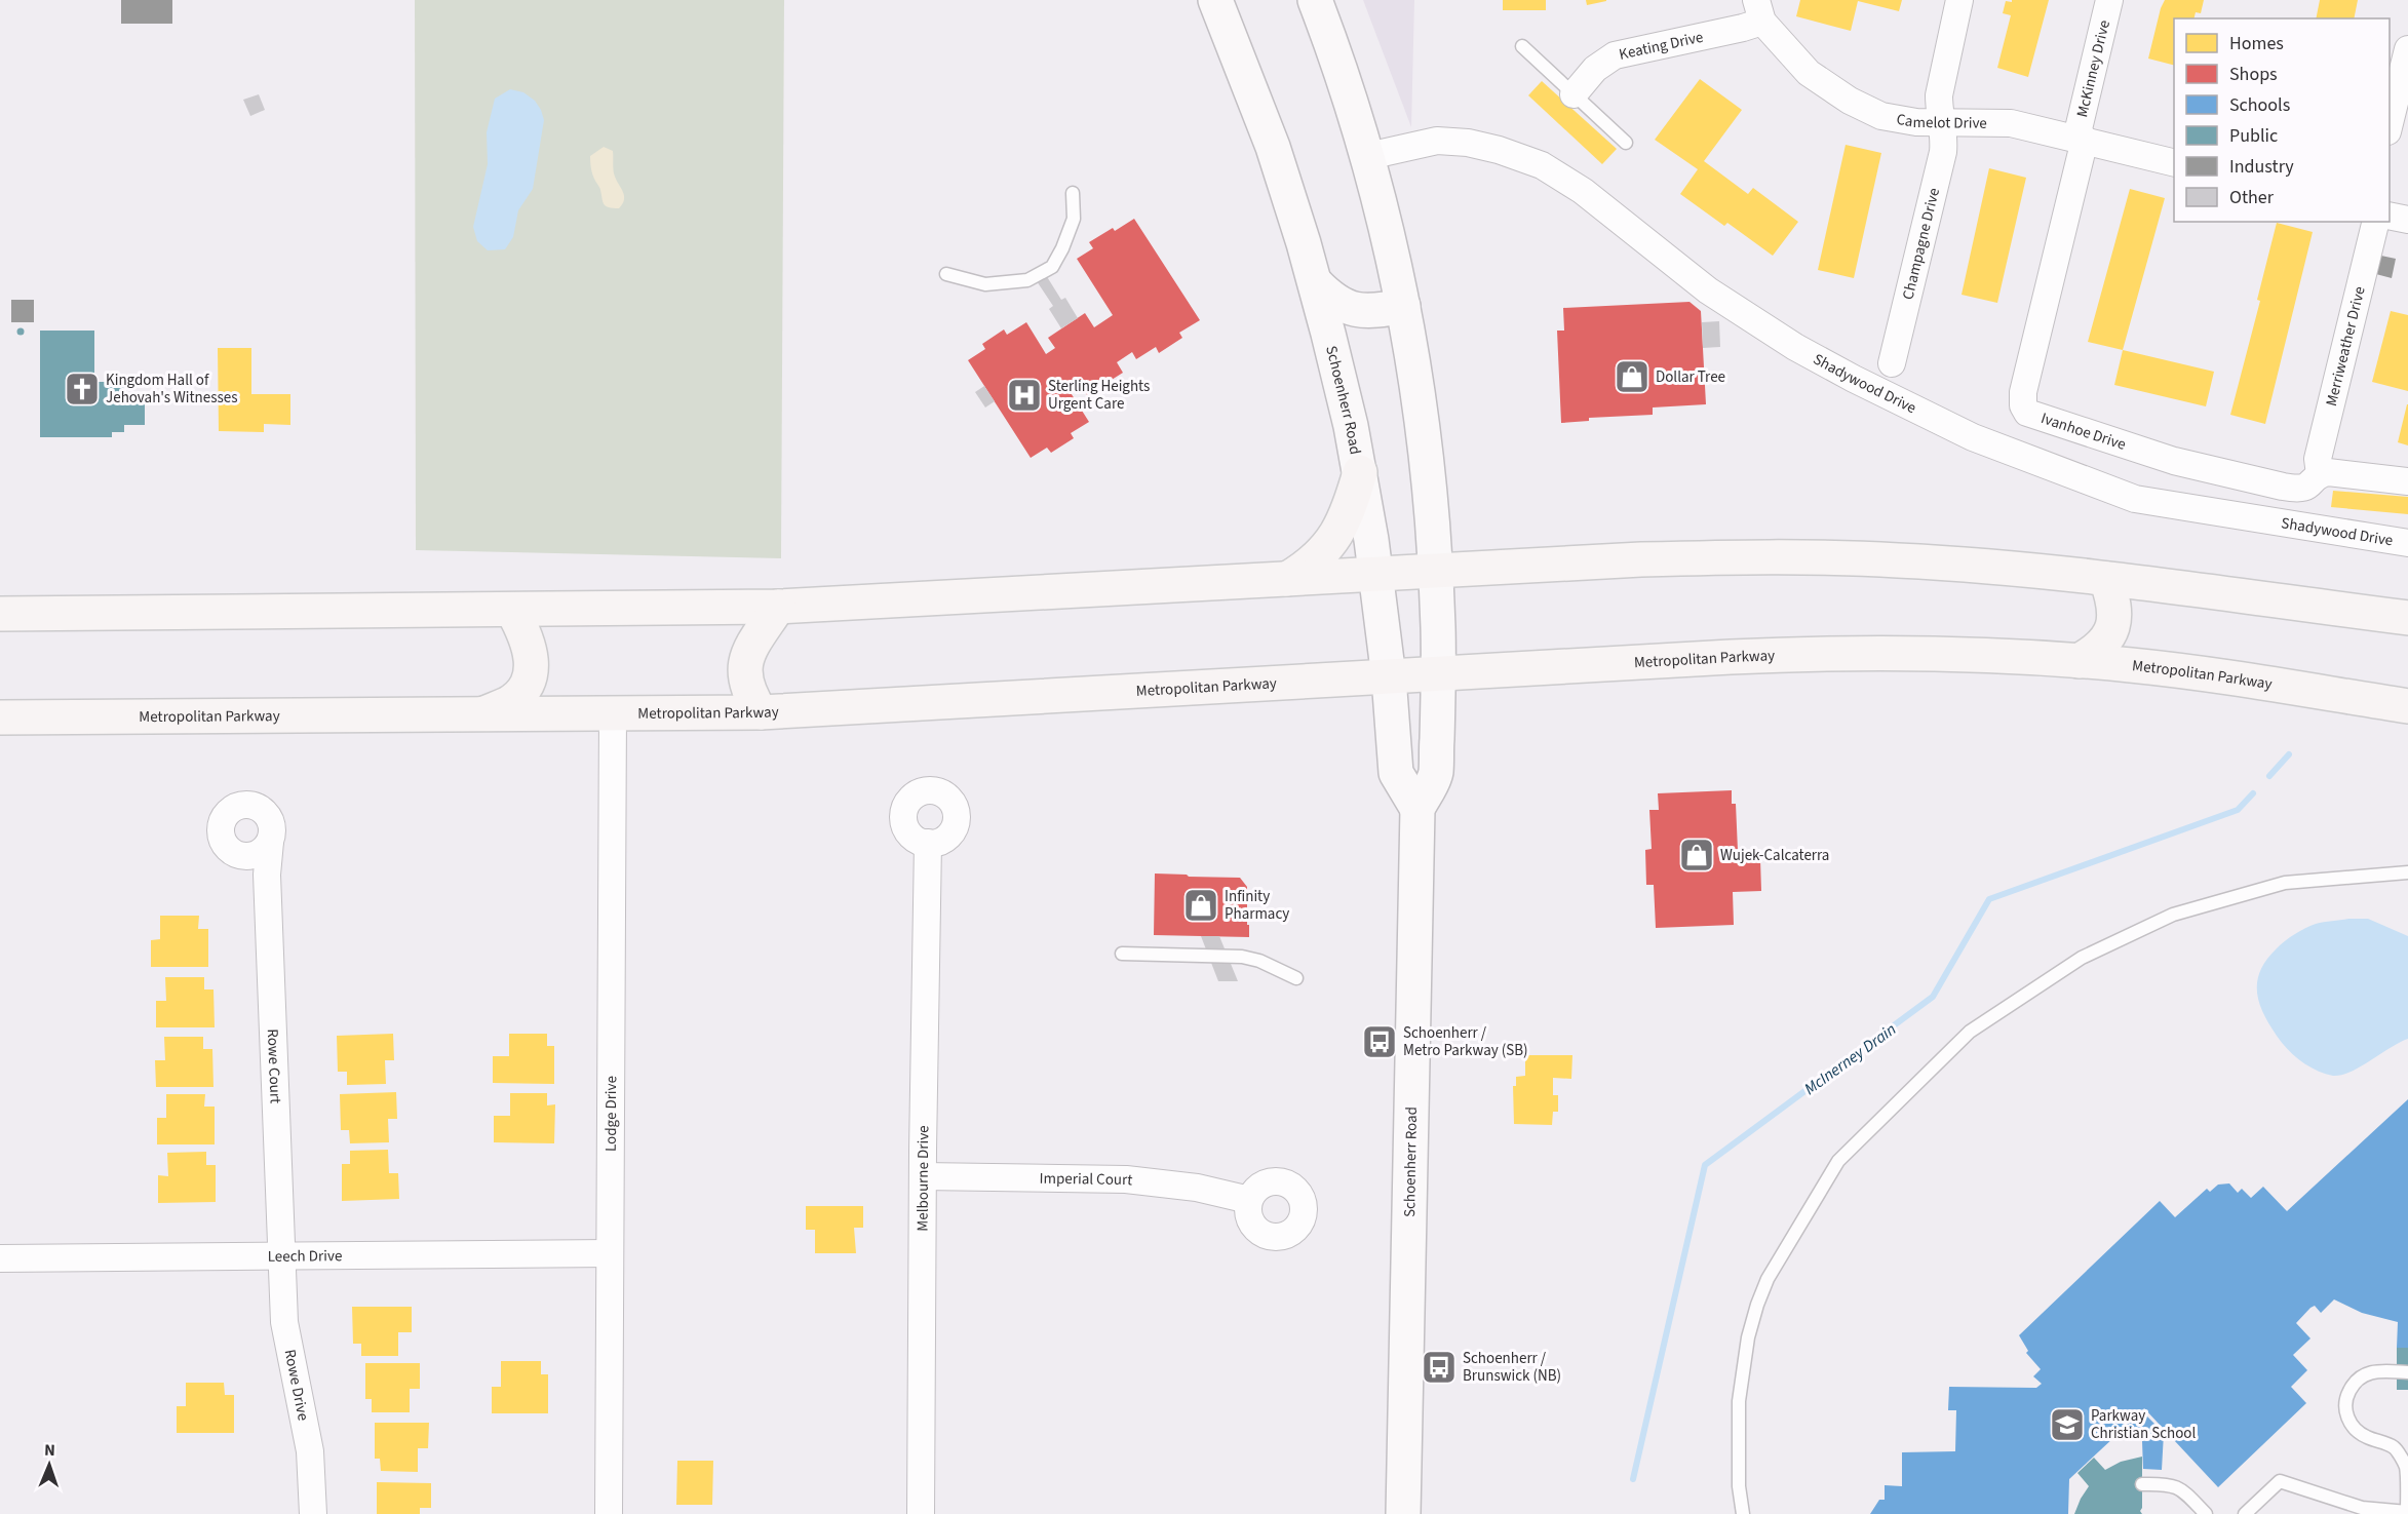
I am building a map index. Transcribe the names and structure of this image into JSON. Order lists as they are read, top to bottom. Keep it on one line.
{"streets":{"main road":["Schoenherr Road","Metropolitan Parkway"],"street":["Keating Drive","McKinney Drive","Camelot Drive","Champagne Drive","Merriweather Drive","Shadywood Drive","Ivanhoe Drive","Rowe Court","Lodge Drive","Melbourne Drive","Imperial Court","Leech Drive","Rowe Drive"]},"crossings":[["Keating Drive","Camelot Drive"],["McKinney Drive","Camelot Drive"],["McKinney Drive","Ivanhoe Drive"],["Camelot Drive","Champagne Drive"],["Camelot Drive","Ivanhoe Drive"],["Merriweather Drive","Ivanhoe Drive"],["Shadywood Drive","Schoenherr Road"],["Schoenherr Road","Metropolitan Parkway"],["Metropolitan Parkway","Lodge Drive"],["Rowe Court","Leech Drive"],["Rowe Court","Rowe Drive"],["Lodge Drive","Leech Drive"],["Melbourne Drive","Imperial Court"],["Leech Drive","Rowe Drive"]],"water":["McInerney Drain"],"places":{"shop":["Dollar Tree","Wujek-Calcaterra","Infinity Pharmacy"],"church":["Kingdom Hall of Jehovah's Witnesses"],"hospital":["Sterling Heights Urgent Care"],"bus stop":["Schoenherr / Metro Parkway (SB)","Schoenherr / Brunswick (NB)"],"school or university":["Parkway Christian School"]},"legend":["Homes","Shops","Schools","Public","Industry","Other"],"north":"top"}
